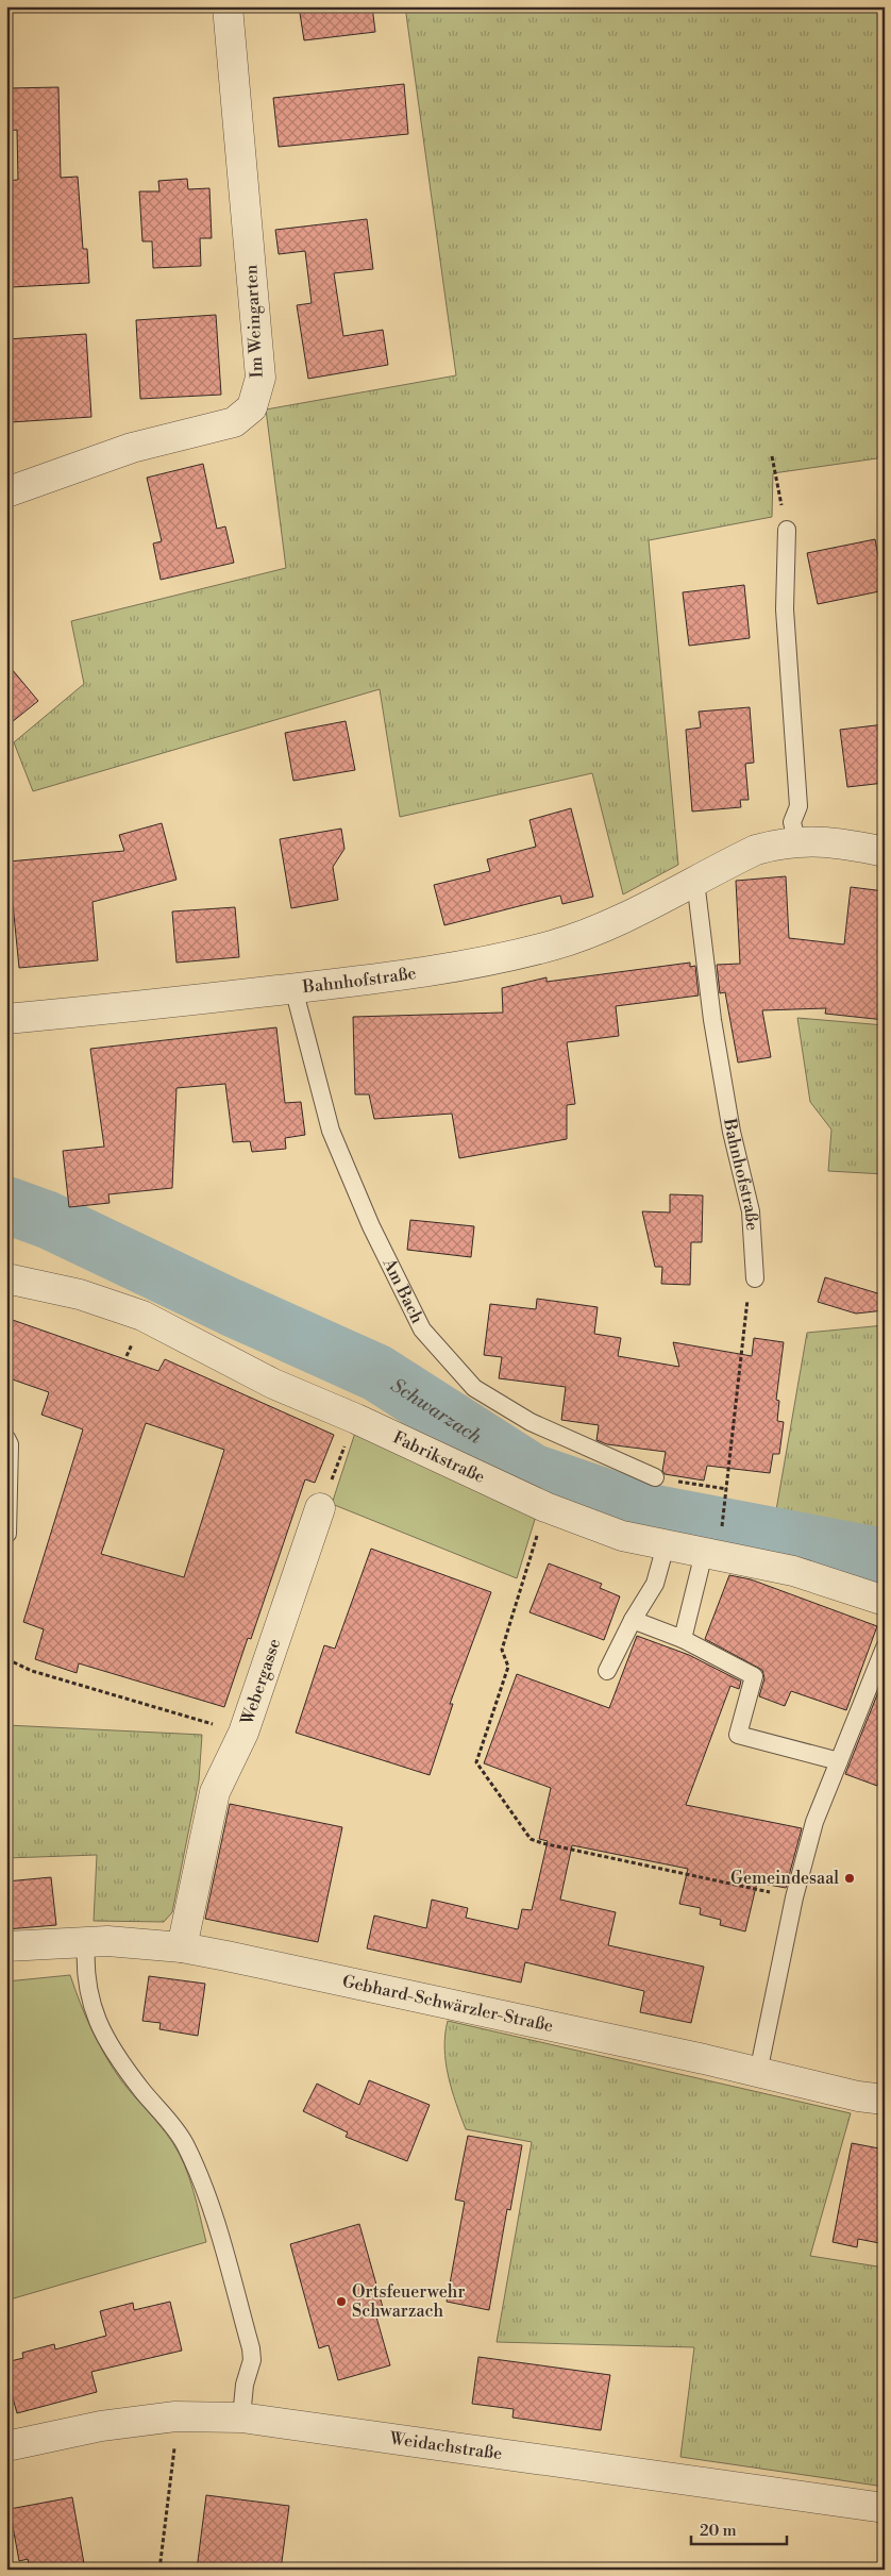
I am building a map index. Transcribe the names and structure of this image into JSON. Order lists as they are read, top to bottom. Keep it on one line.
{"streets":{"street":["Im Weingarten","Bahnhofstraße","Fabrikstraße","Webergasse","Gebhard-Schwärzler-Straße","Weidachstraße"],"lane":["Am Bach"]},"crossings":[["Bahnhofstraße","Am Bach"],["Webergasse","Gebhard-Schwärzler-Straße"]],"water":["Schwarzach"],"places":["Gemeindesaal","Ortsfeuerwehr Schwarzach"],"scale_bar":"20 m"}
